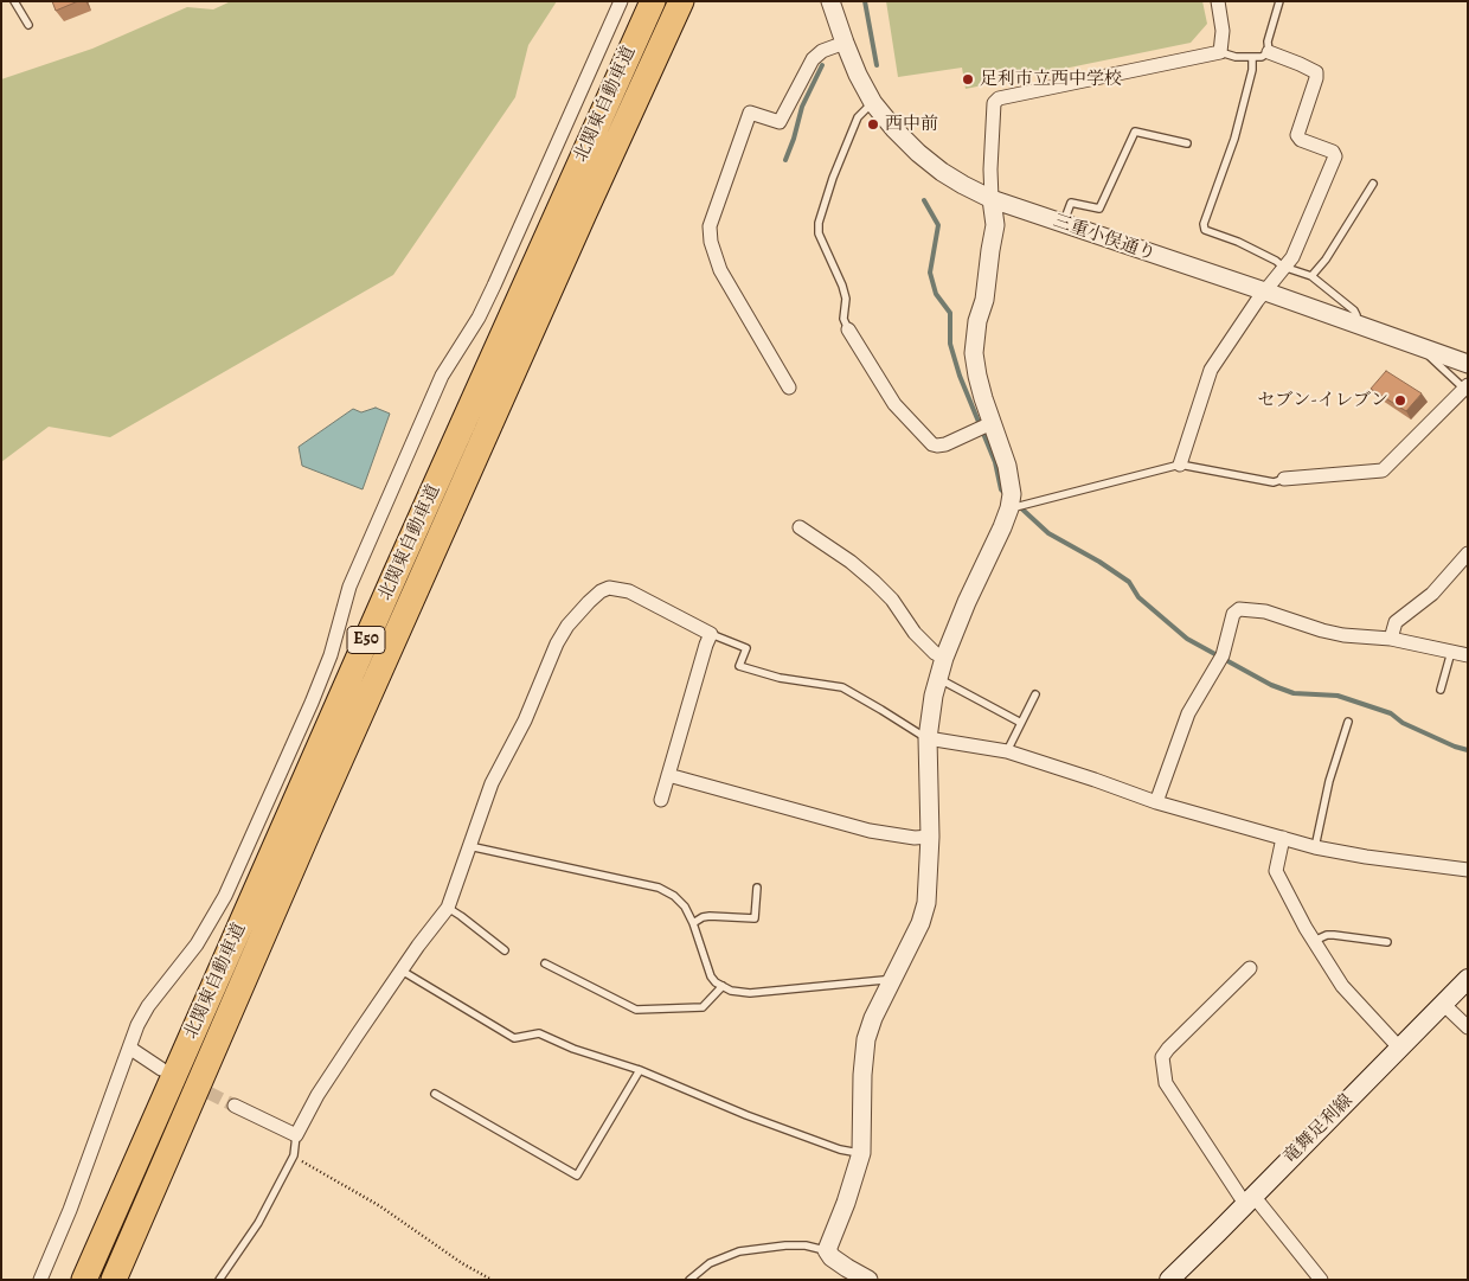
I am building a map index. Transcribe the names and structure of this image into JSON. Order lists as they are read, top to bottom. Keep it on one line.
{"streets":{"highway":["北関東自動車道","E50"],"main road":["竜舞足利線"],"street":["三重小俣通り"]},"places":["足利市立西中学校","西中前","セブン-イレブン"]}
